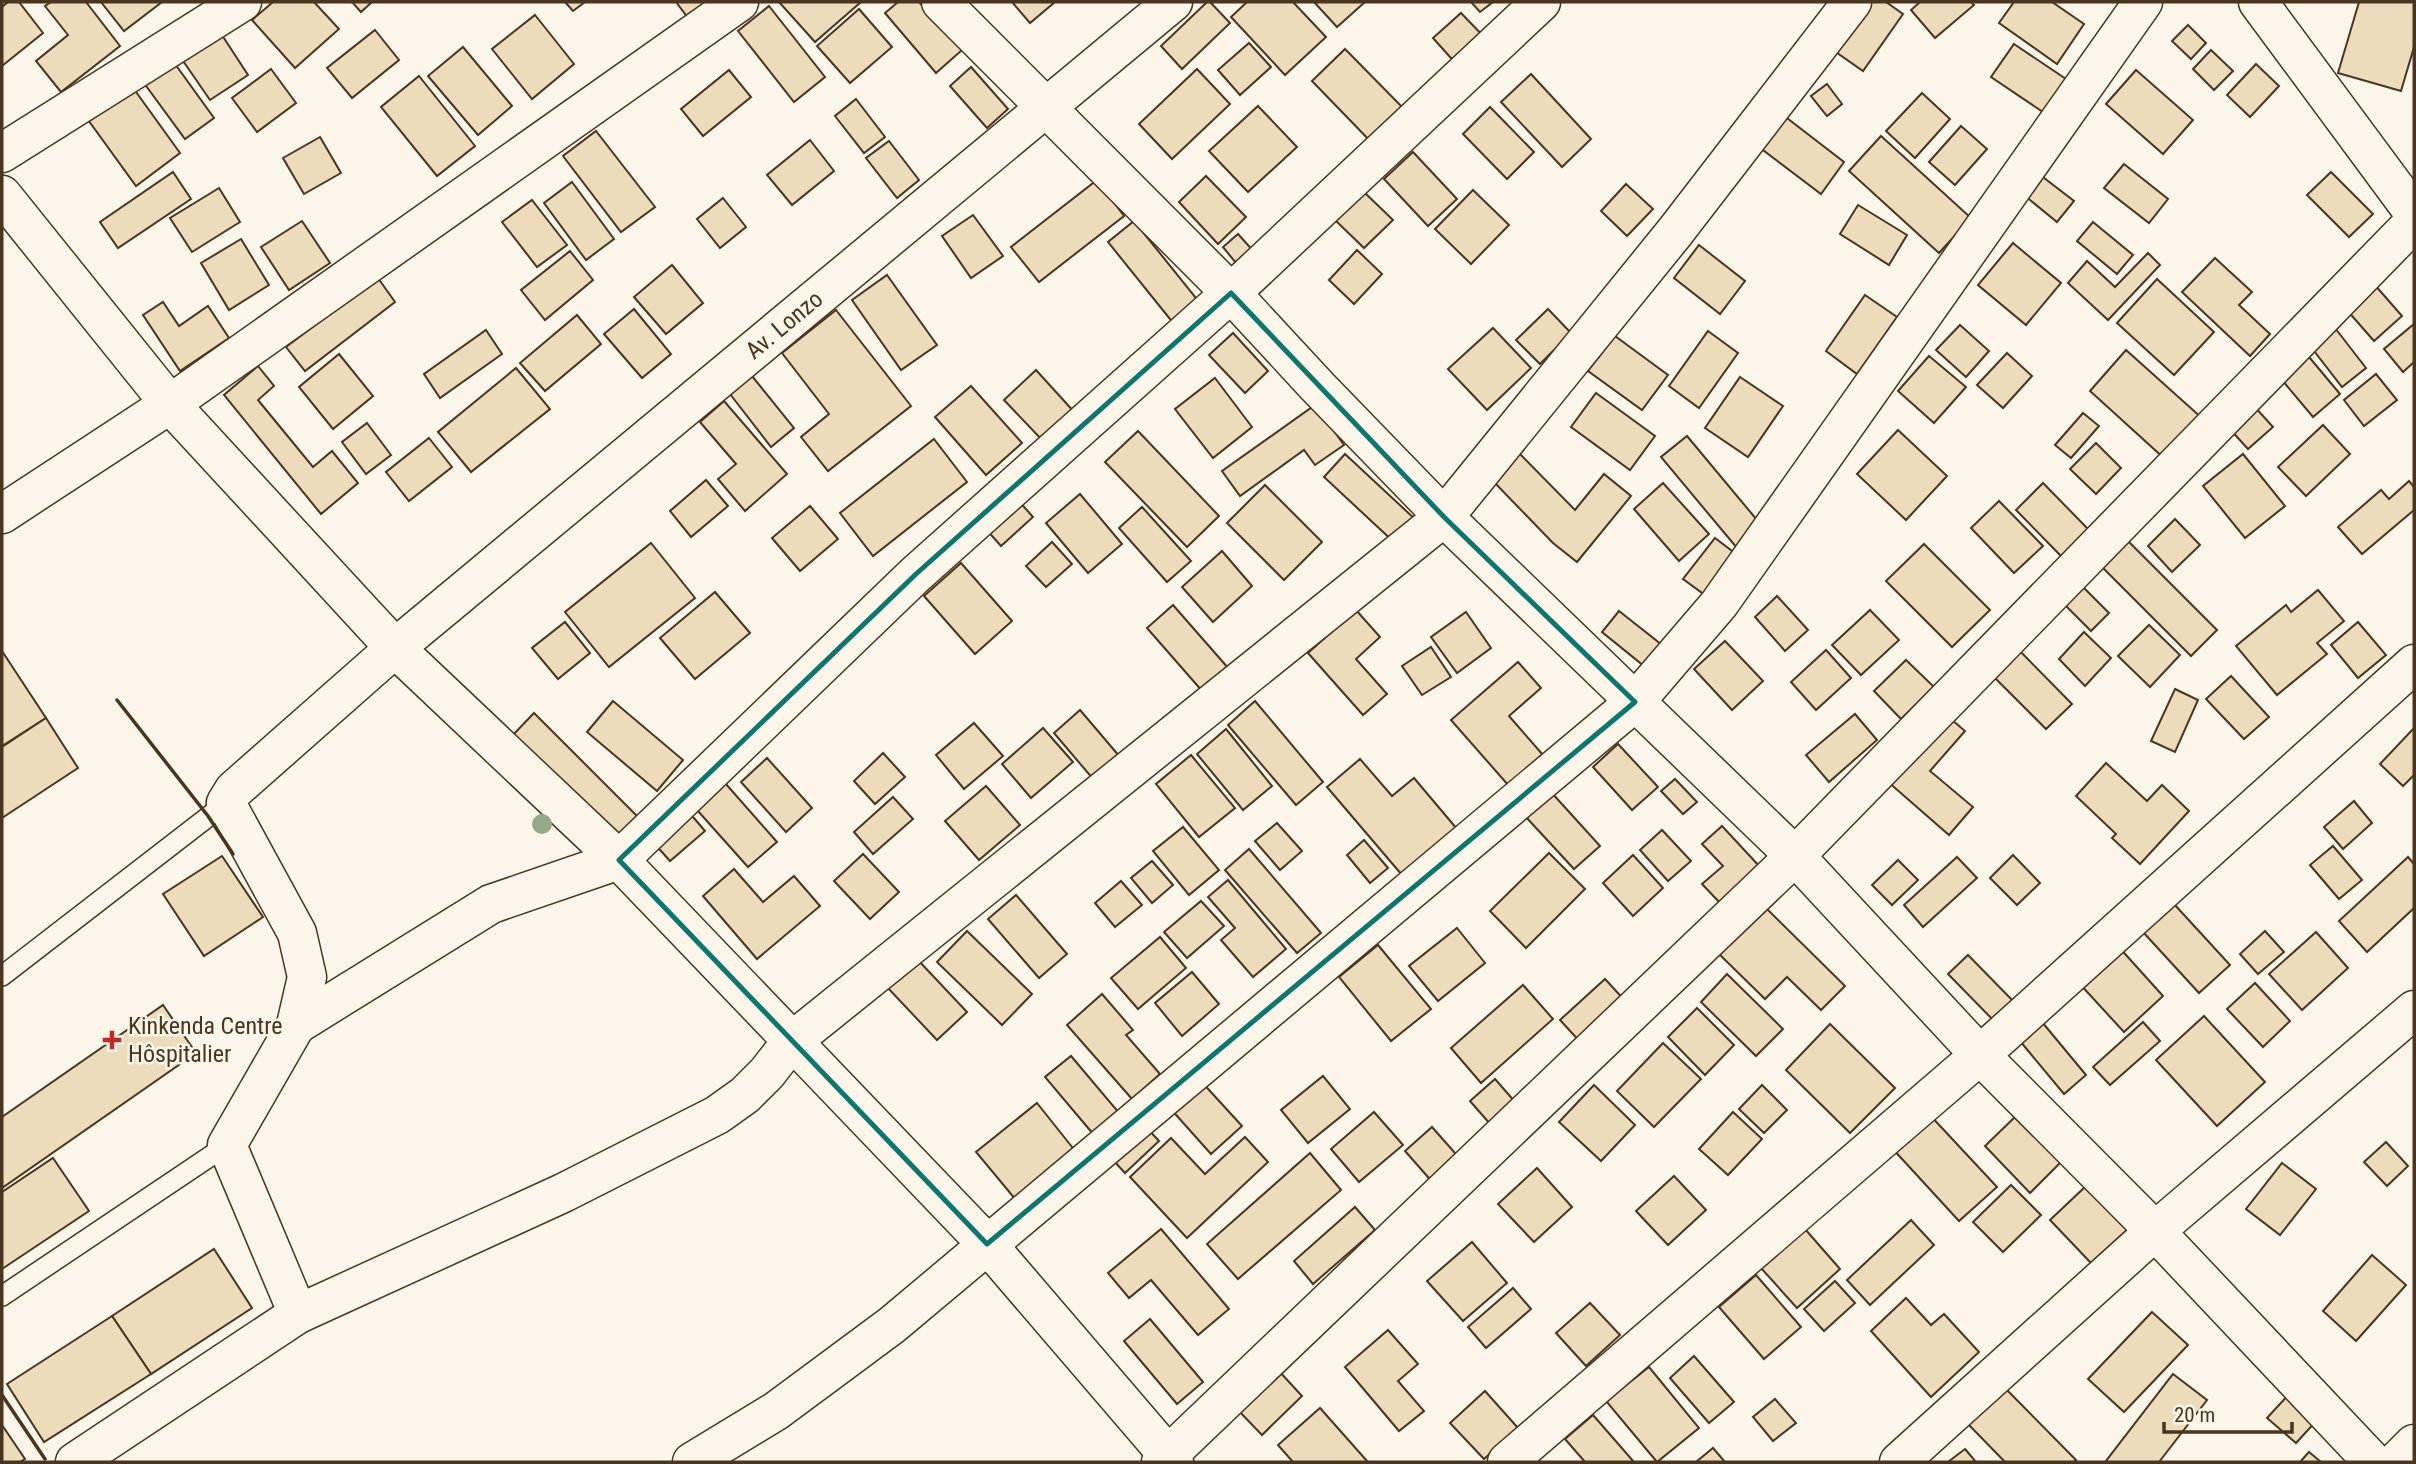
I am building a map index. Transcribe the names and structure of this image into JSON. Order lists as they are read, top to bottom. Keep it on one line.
{"streets":{"street":["Av. Lonzo"]},"places":{"health":["Kinkenda Centre Hôspitalier"]},"scale_bar":"20 m"}
